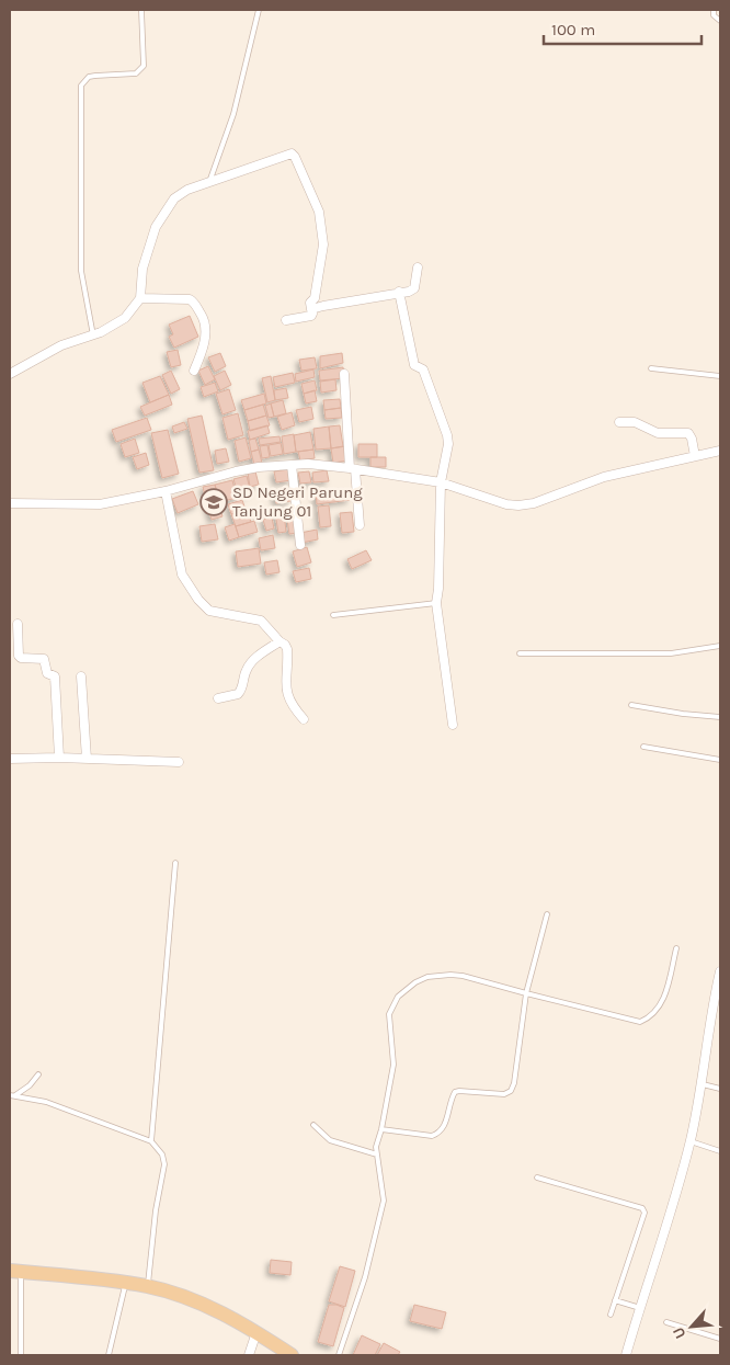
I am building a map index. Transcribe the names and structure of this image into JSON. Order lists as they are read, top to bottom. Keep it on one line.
{"places":{"school or university":["SD Negeri Parung Tanjung 01"]},"scale_bar":"100 m","north":"bottom left"}
